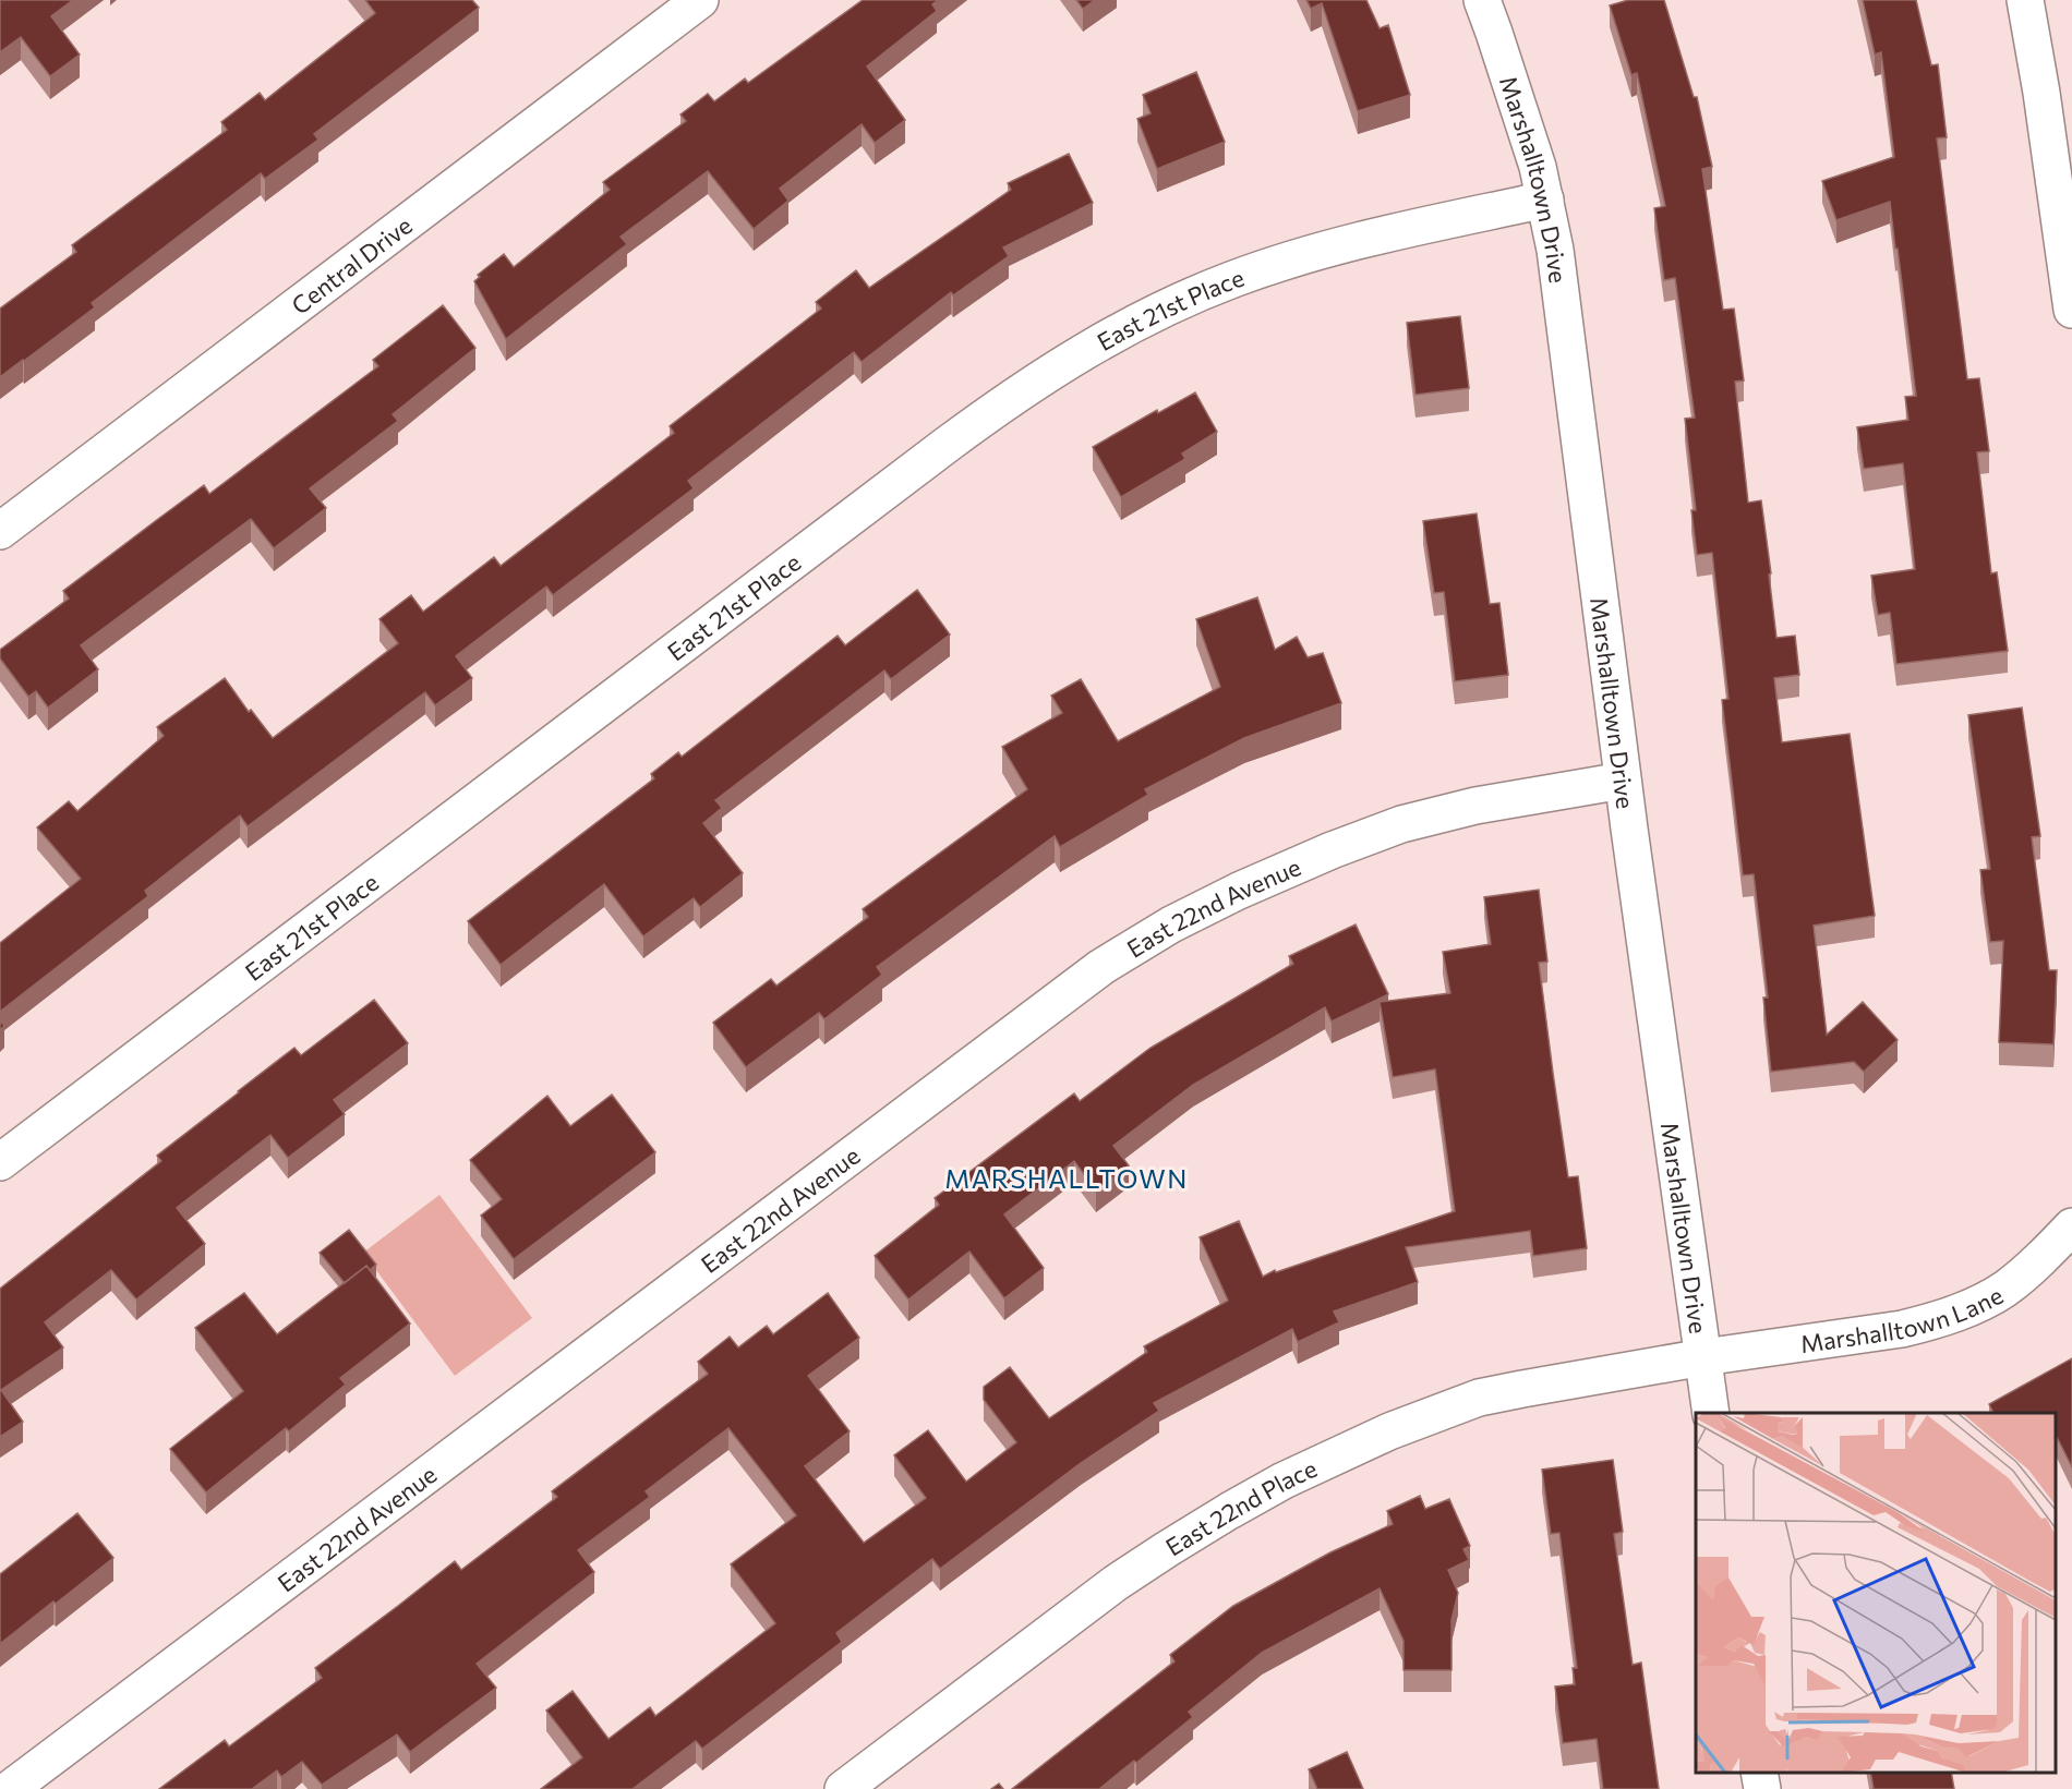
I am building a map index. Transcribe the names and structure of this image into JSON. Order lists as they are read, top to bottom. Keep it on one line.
{"streets":{"street":["Marshalltown Drive","Central Drive","East 21st Place","East 22nd Avenue","Marshalltown Lane","East 22nd Place"]},"crossings":[["Marshalltown Drive","East 21st Place"],["Marshalltown Drive","East 22nd Avenue"],["Marshalltown Drive","Marshalltown Lane"],["Marshalltown Drive","East 22nd Place"],["Marshalltown Lane","East 22nd Place"]],"districts":["MARSHALLTOWN"]}
